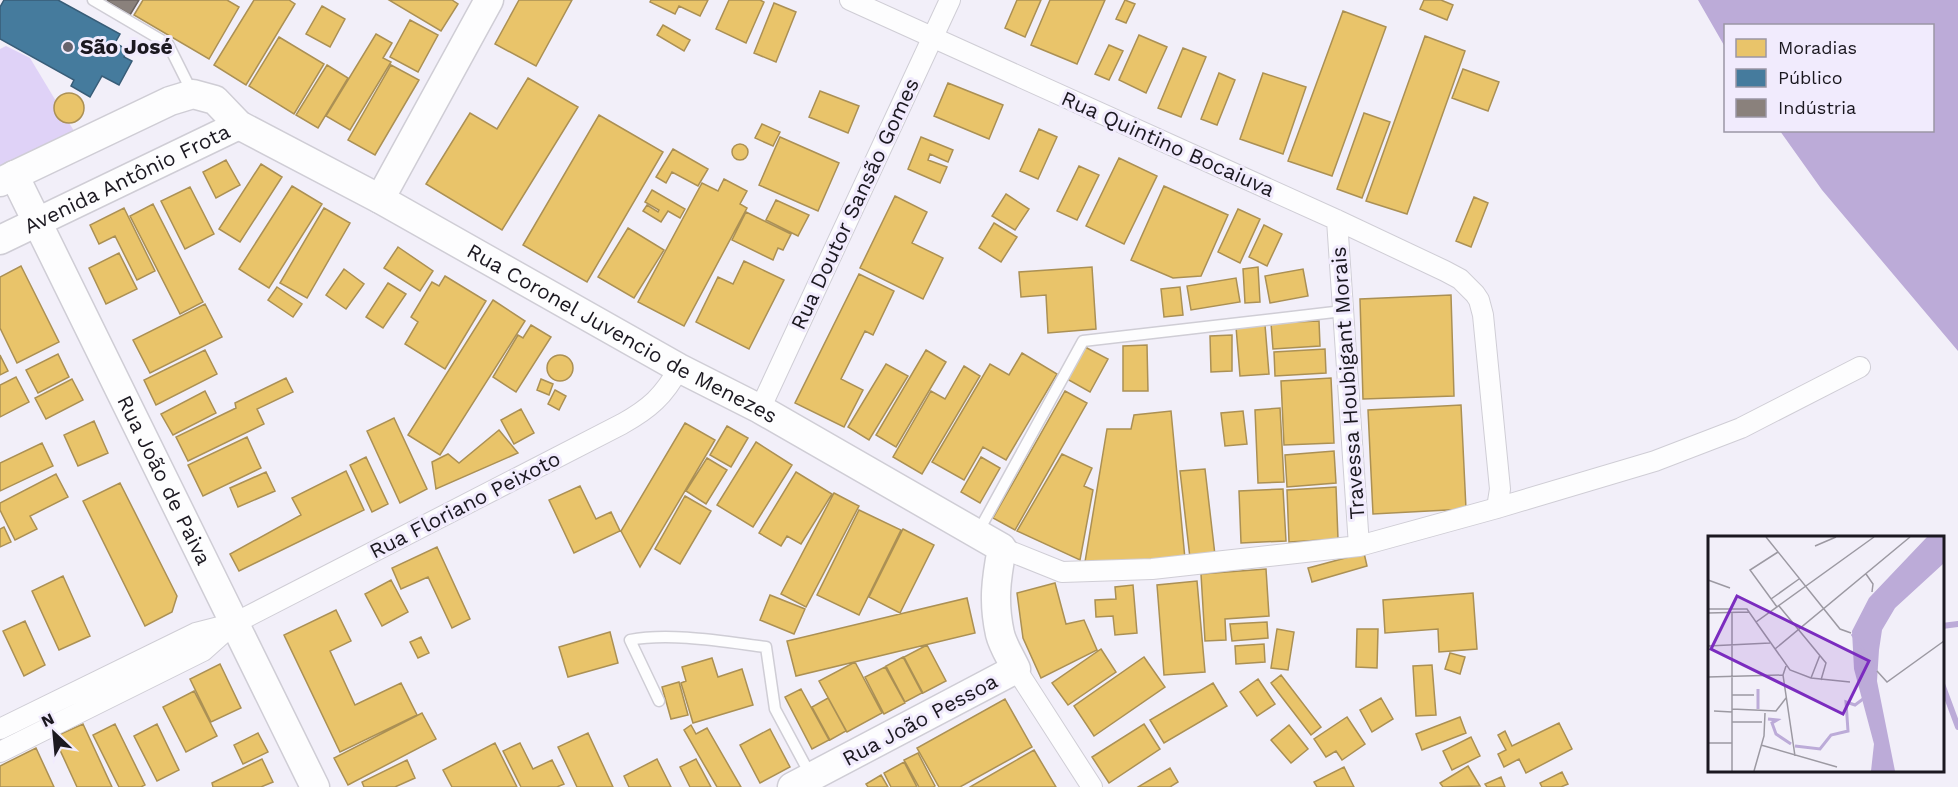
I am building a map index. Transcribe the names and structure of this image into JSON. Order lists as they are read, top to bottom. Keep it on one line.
{"streets":{"street":["Rua Quintino Bocaiuva","Avenida Antônio Frota","Rua Doutor Sansão Gomes","Rua Coronel Juvencio de Menezes","Travessa Houbigant Morais","Rua João de Paiva","Rua Floriano Peixoto","Rua João Pessoa"]},"crossings":[["Rua Quintino Bocaiuva","Rua Doutor Sansão Gomes"],["Rua Quintino Bocaiuva","Travessa Houbigant Morais"],["Avenida Antônio Frota","Rua Coronel Juvencio de Menezes"],["Avenida Antônio Frota","Rua João de Paiva"],["Rua Doutor Sansão Gomes","Rua Coronel Juvencio de Menezes"],["Rua Coronel Juvencio de Menezes","Rua Floriano Peixoto"],["Rua João de Paiva","Rua Floriano Peixoto"]],"places":["São José"],"legend":["Moradias","Público","Indústria"],"north":"top left"}
